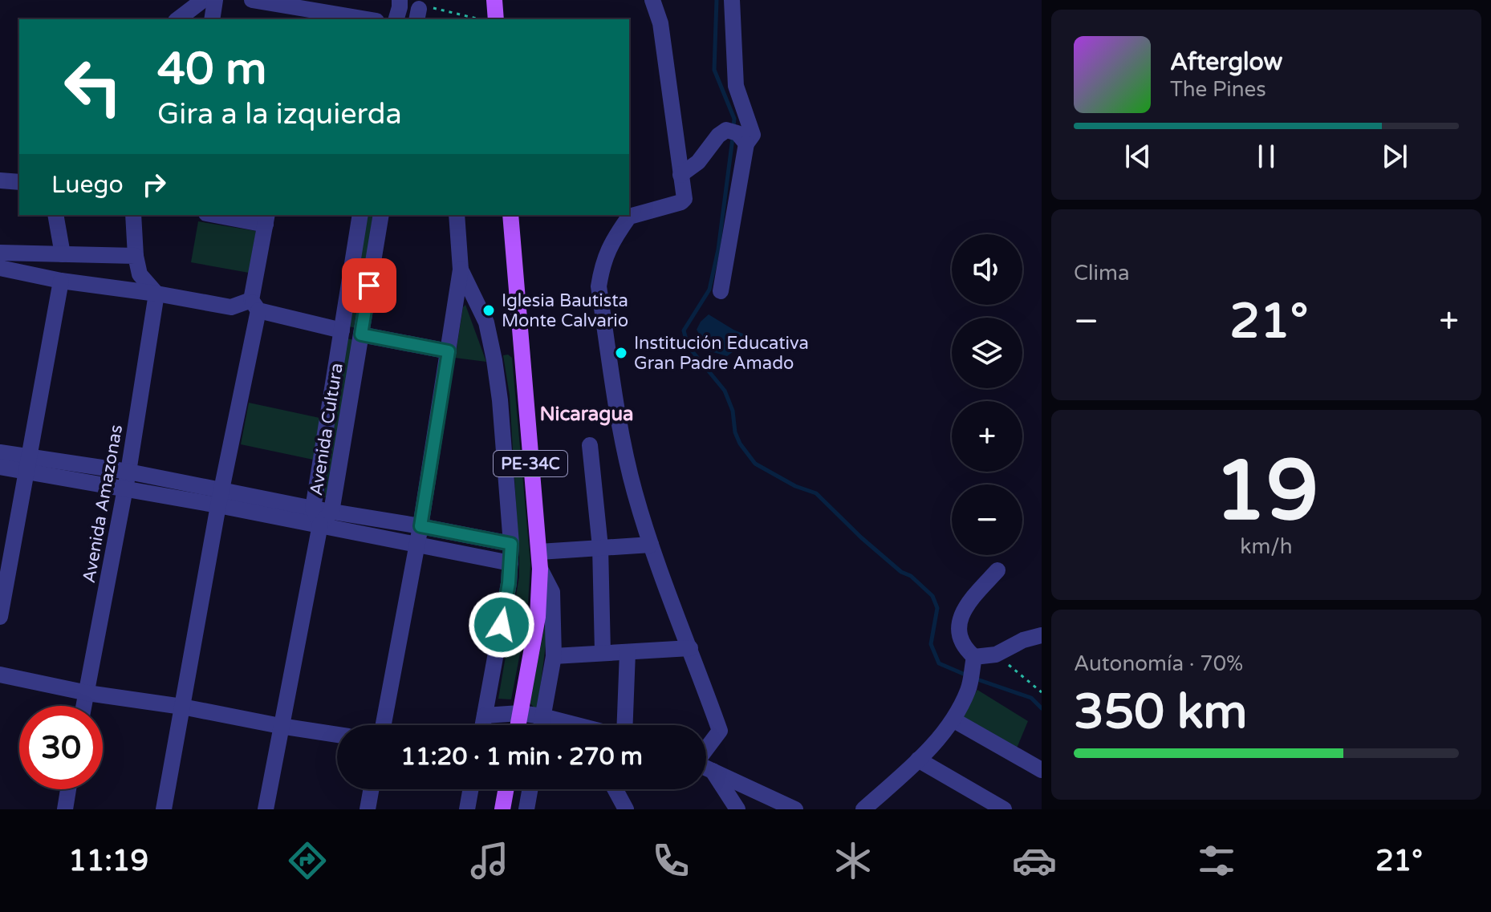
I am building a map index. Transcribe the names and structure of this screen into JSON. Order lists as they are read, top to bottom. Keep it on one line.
{"streets":{"main road":["PE-34C"],"street":["Avenida Cultura","Avenida Amazonas"]},"districts":["Nicaragua"],"places":["Iglesia Bautista Monte Calvario","Institución Educativa Gran Padre Amado"],"page":{"turn":["40 m","Gira a la izquierda"],"song":["Afterglow","The Pines"],"then":"Luego","tile":["Clima",["19","km/h"],["Autonomía · 70%","350 km"]],"map_buttons":["+","−"],"heat":["−","21°","+"],"limit":"30","trip":"11:20 · 1 min · 270 m","tabs":["11:19","21°"]}}
